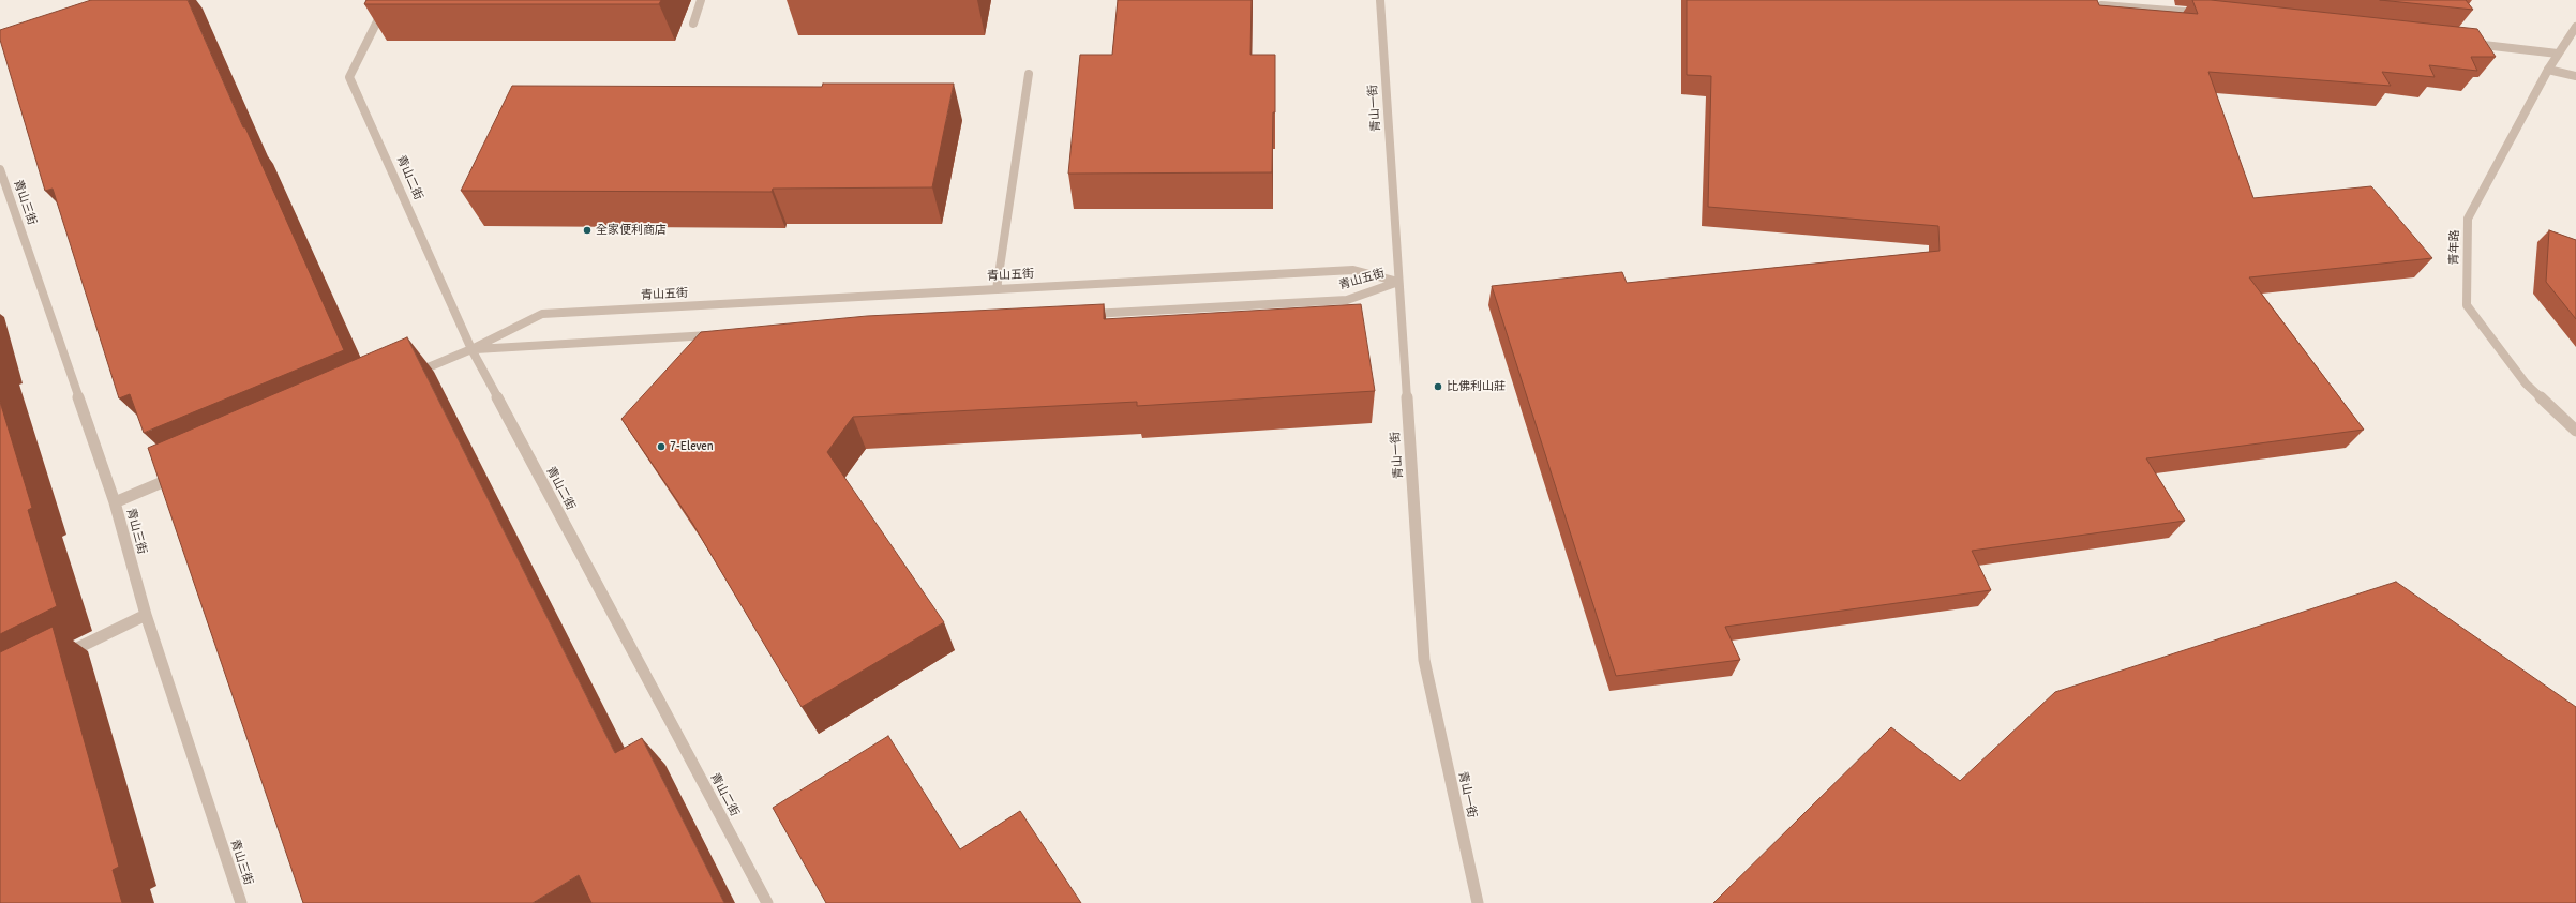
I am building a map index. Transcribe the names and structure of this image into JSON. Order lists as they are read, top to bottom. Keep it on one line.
{"streets":{"street":["青山一街","青山二街","青山三街","青年路","青山五街"]},"crossings":[["青山一街","青山五街"],["青山二街","青山五街"]],"places":["全家便利商店","比佛利山莊","7-Eleven"]}
